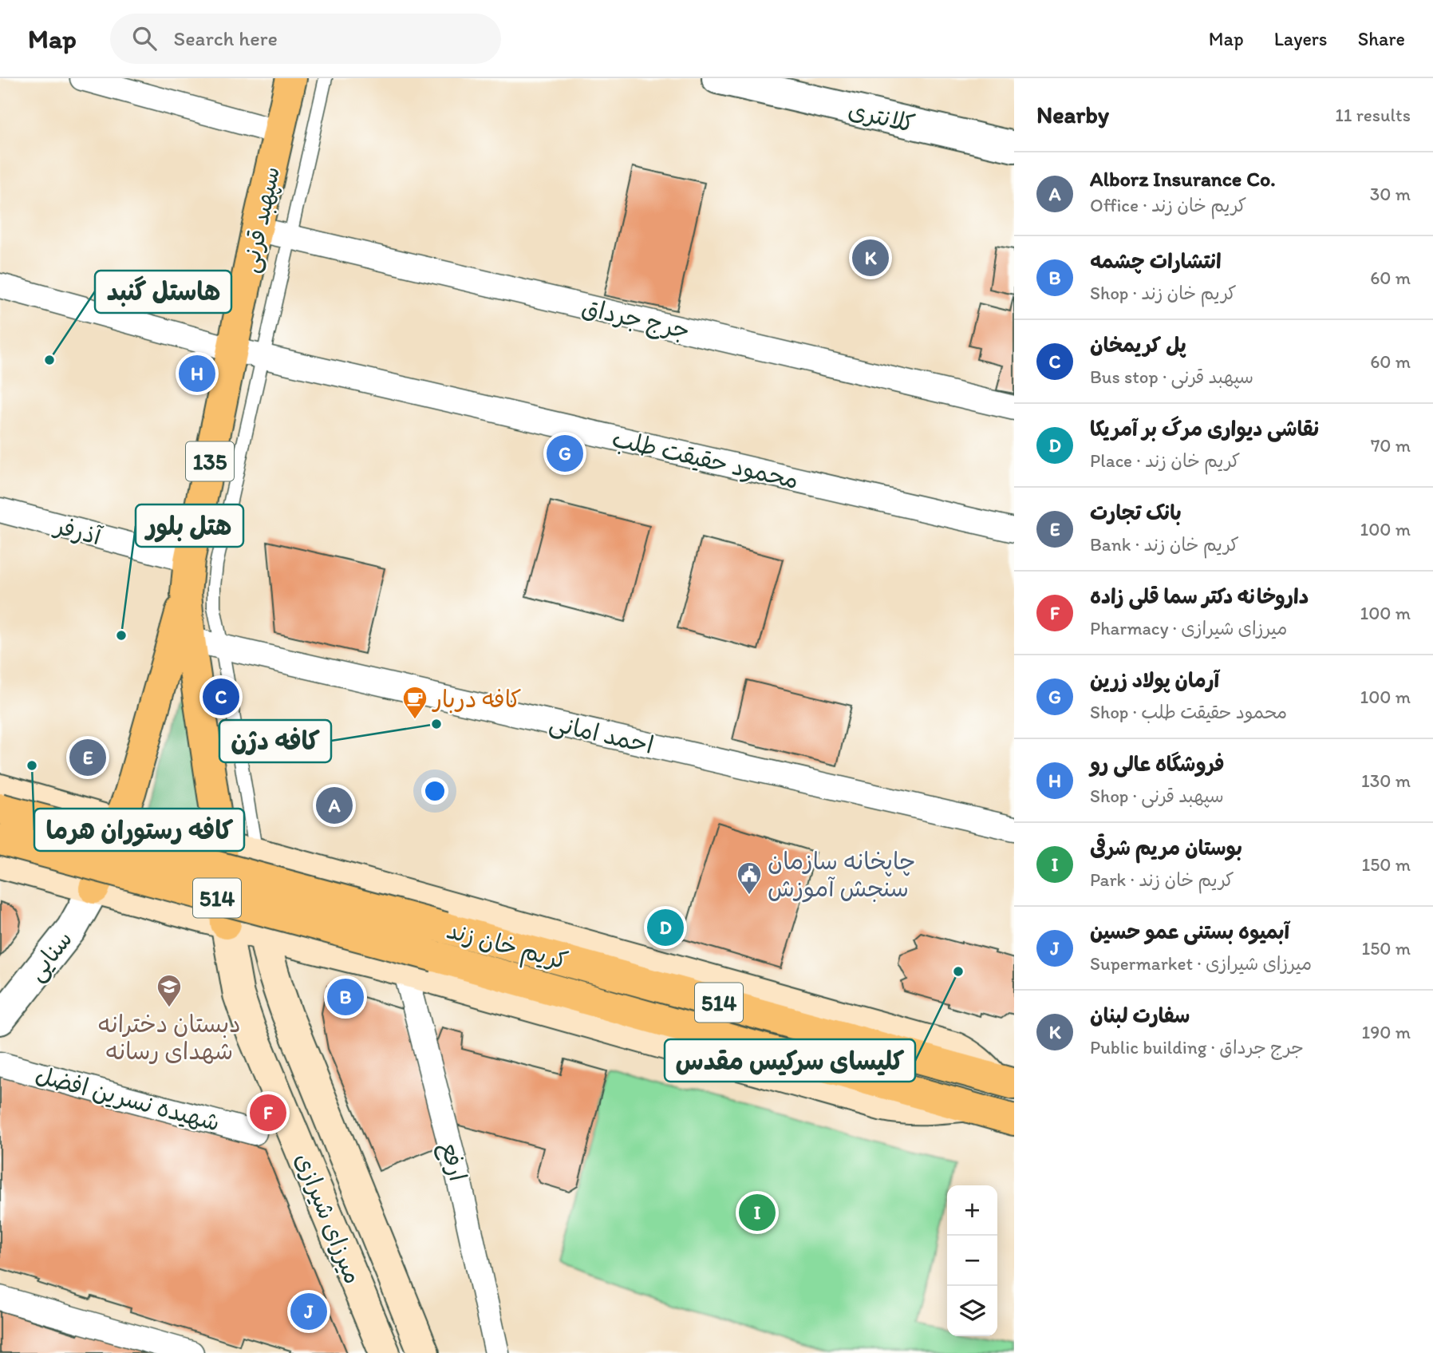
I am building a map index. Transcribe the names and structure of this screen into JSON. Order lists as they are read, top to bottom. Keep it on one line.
{"streets":{"main road":["سپهبد قرنی","135","514","کریم خان زند","میرزای شیرازی"],"street":["کلانتری","جرج جرداق","محمود حقیقت طلب","آذرفر","احمد امانی","سنایی","شهیده نسرین افضل","ارفع"]},"crossings":[["سپهبد قرنی","جرج جرداق"],["سپهبد قرنی","محمود حقیقت طلب"],["سپهبد قرنی","آذرفر"],["سپهبد قرنی","احمد امانی"],["سپهبد قرنی","کریم خان زند"],["سپهبد قرنی","میرزای شیرازی"],["کریم خان زند","سنایی"],["کریم خان زند","ارفع"],["کریم خان زند","میرزای شیرازی"]],"places":{"other":["هاستل گنبد","هتل بلور","کافه دژن","کافه رستوران هرما","کلیسای سرکیس مقدس"],"cafe":["کافه دربار"],"public building":["چاپخانه سازمان سنجش آموزش"],"school or university":["دبستان دخترانه شهدای رسانه"]},"page":{"header":"Map","search":"Search here","nav":["Map","Layers","Share"],"heading":["Nearby","11 results"],"list":[{"mark":"A","name":"Alborz Insurance Co.","note":"Office · کریم خان زند","value":"30 m"},{"mark":"B","name":"انتشارات چشمه","note":"Shop · کریم خان زند","value":"60 m"},{"mark":"C","name":"پل کریمخان","note":"Bus stop · سپهبد قرنی","value":"60 m"},{"mark":"D","name":"نقاشی دیواری مرگ بر آمریکا","note":"Place · کریم خان زند","value":"70 m"},{"mark":"E","name":"بانک تجارت","note":"Bank · کریم خان زند","value":"100 m"},{"mark":"F","name":"داروخانه دکتر سما قلی زاده","note":"Pharmacy · میرزای شیرازی","value":"100 m"},{"mark":"G","name":"آرمان پولاد زرین","note":"Shop · محمود حقیقت طلب","value":"100 m"},{"mark":"H","name":"فروشگاه عالی رو","note":"Shop · سپهبد قرنی","value":"130 m"},{"mark":"I","name":"بوستان مریم شرقی","note":"Park · کریم خان زند","value":"150 m"},{"mark":"J","name":"آبمیوه بستنی عمو حسین","note":"Supermarket · میرزای شیرازی","value":"150 m"},{"mark":"K","name":"سفارت لبنان","note":"Public building · جرج جرداق","value":"190 m"}],"pins":["K","H","G","C","E","A","D","B","F","I","J"],"map_buttons":["+","−"]}}
